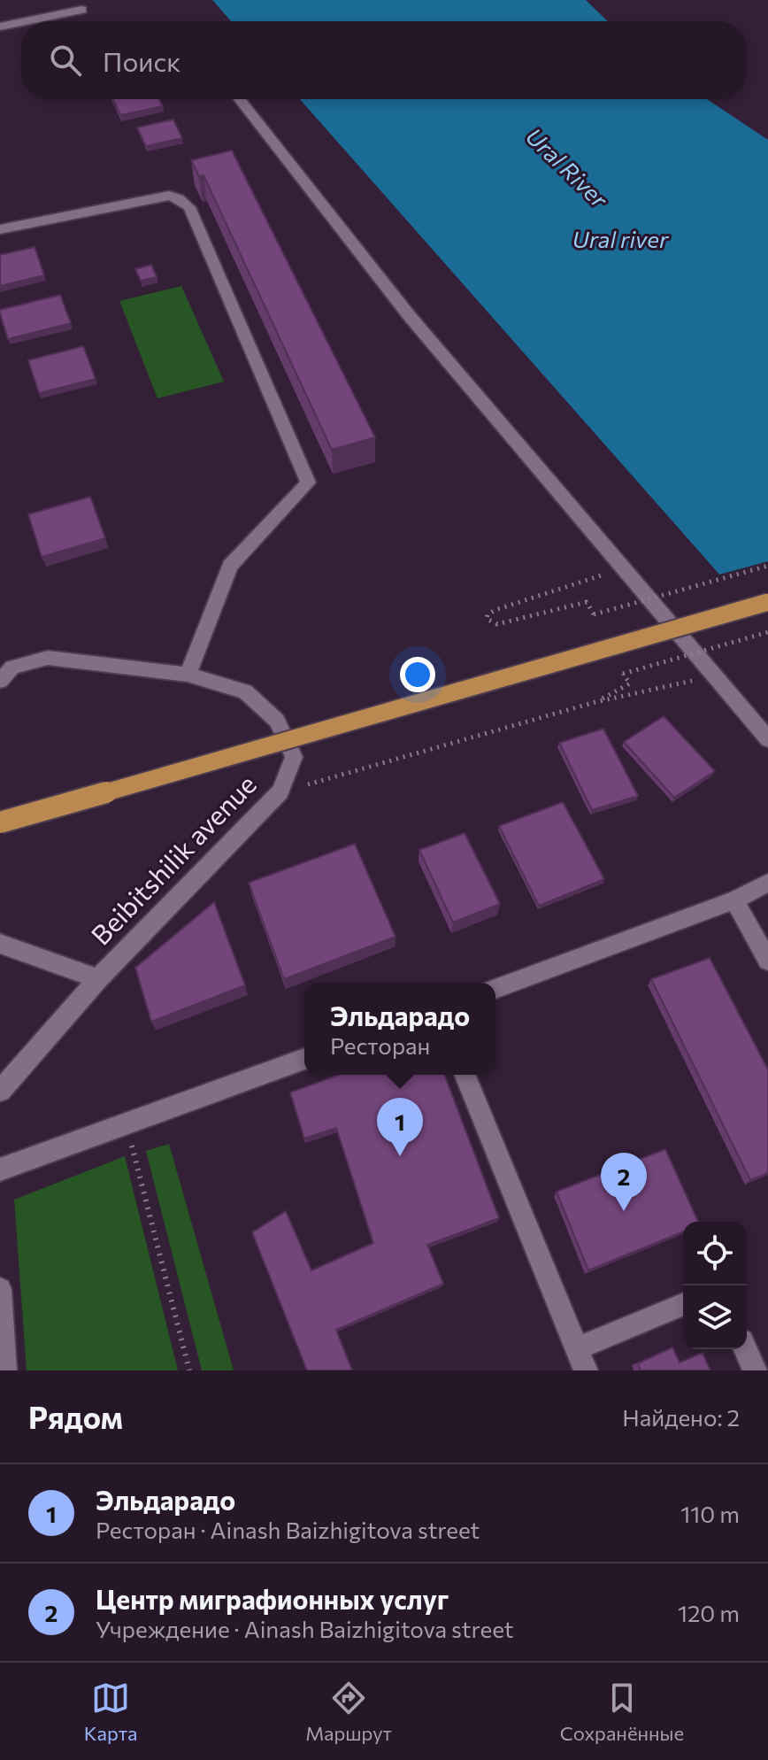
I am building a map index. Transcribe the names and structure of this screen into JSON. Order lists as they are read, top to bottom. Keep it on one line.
{"streets":{"street":["Beibitshilik avenue"]},"water":["Ural River","Ural river"],"page":{"search":"Поиск","popup":["Эльдарадо","Ресторан"],"pins":["1","2"],"heading":["Рядом","Найдено: 2"],"list":[{"mark":"1","name":"Эльдарадо","note":"Ресторан · Ainash Baizhigitova street","value":"110 m"},{"mark":"2","name":"Центр миграфионных услуг","note":"Учреждение · Ainash Baizhigitova street","value":"120 m"}],"nav":["Карта","Маршрут","Сохранённые"]}}
